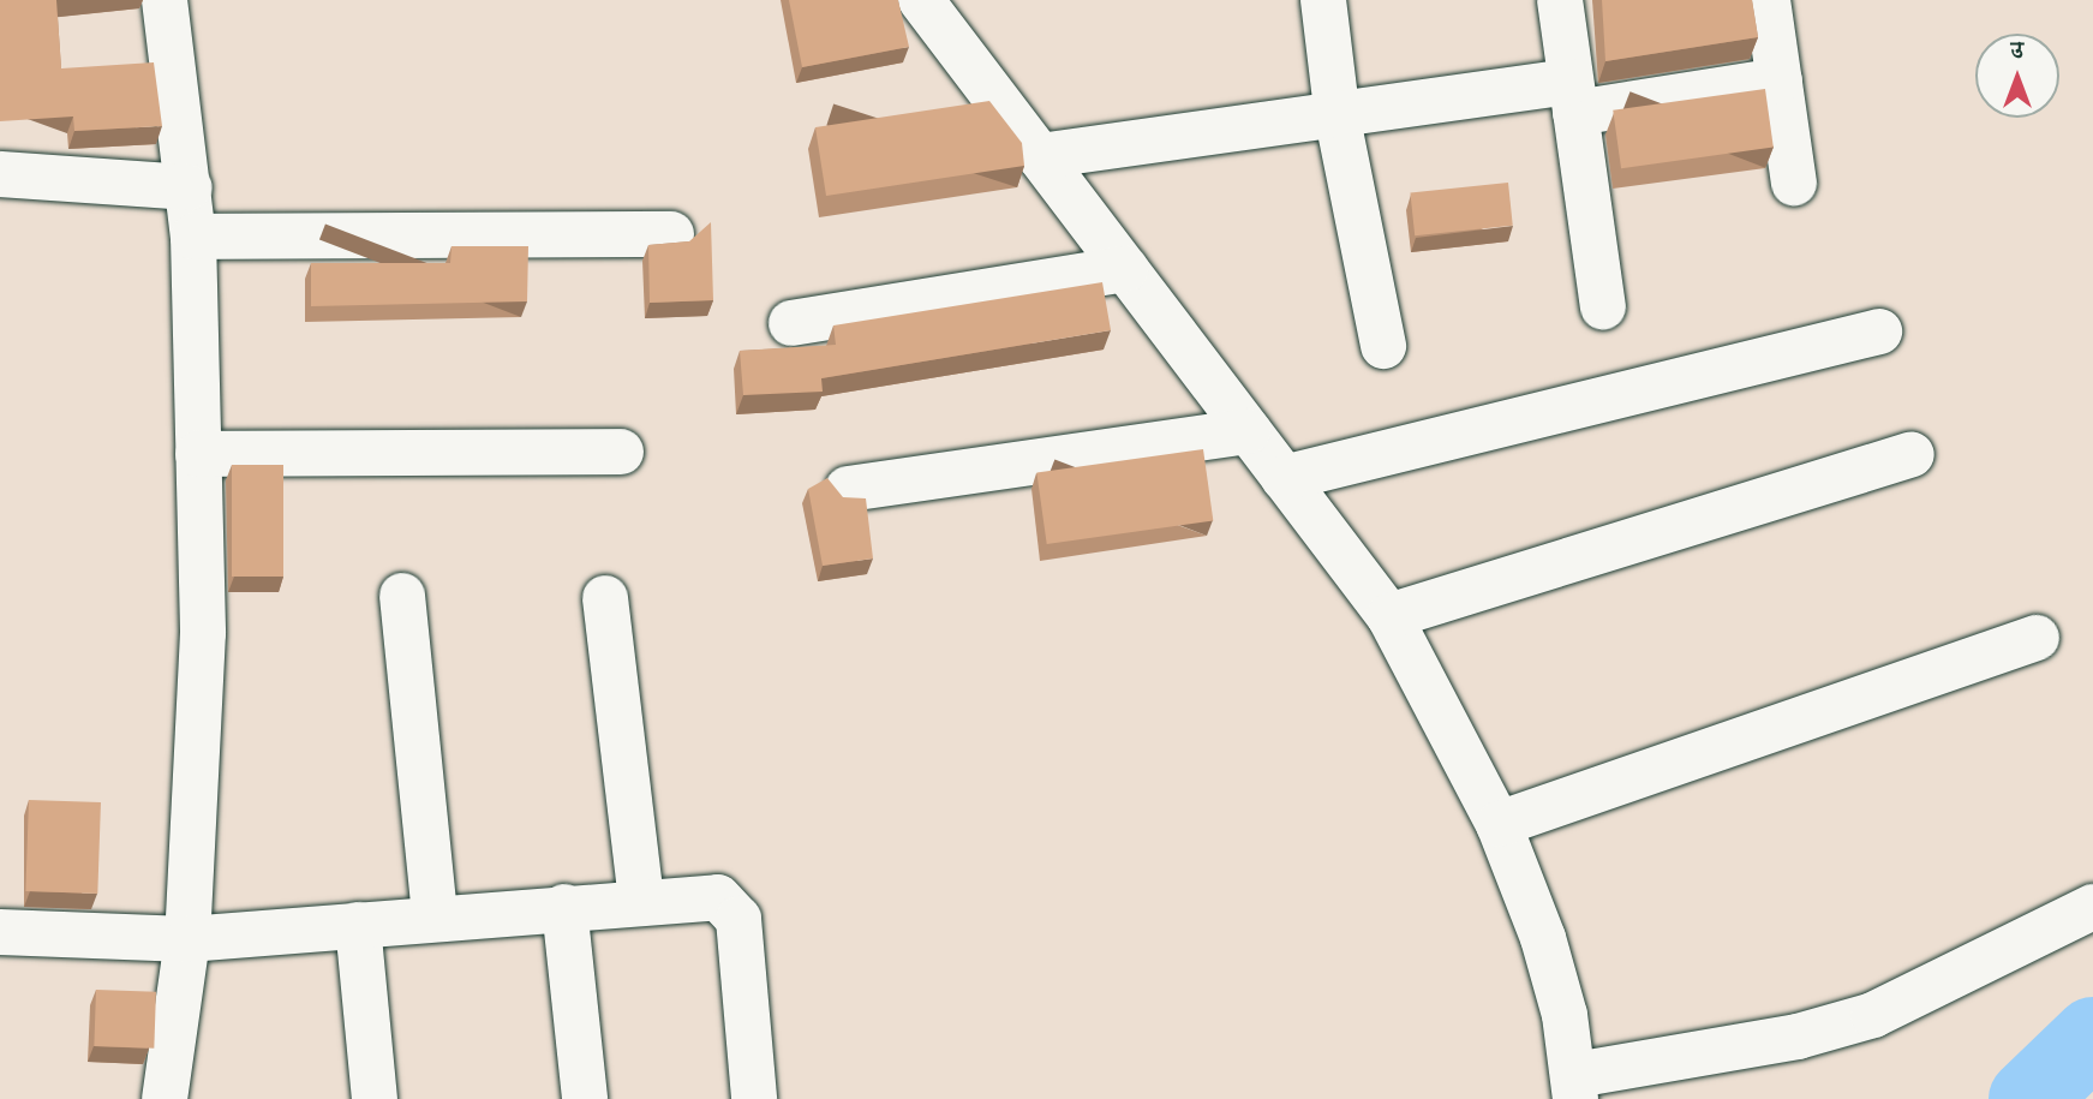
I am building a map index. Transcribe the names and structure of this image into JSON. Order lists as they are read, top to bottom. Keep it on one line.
{"north":"top"}
